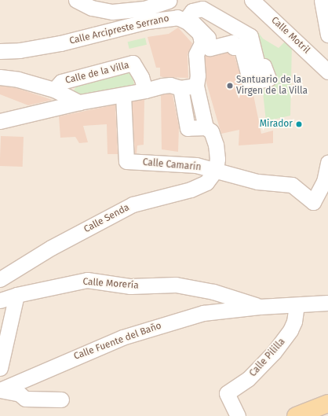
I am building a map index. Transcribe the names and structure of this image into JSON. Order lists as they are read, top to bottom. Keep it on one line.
{"streets":{"street":["Calle Arcipreste Serrano","Calle Motril","Calle de la Villa","Calle Camarín","Calle Senda","Calle Morería","Calle Fuente del Baño","Calle Pililla"]},"crossings":[["Calle Camarín","Calle Senda"],["Calle Morería","Calle Fuente del Baño"],["Calle Fuente del Baño","Calle Pililla"]],"places":["Santuario de la Virgen de la Villa","Mirador"]}
